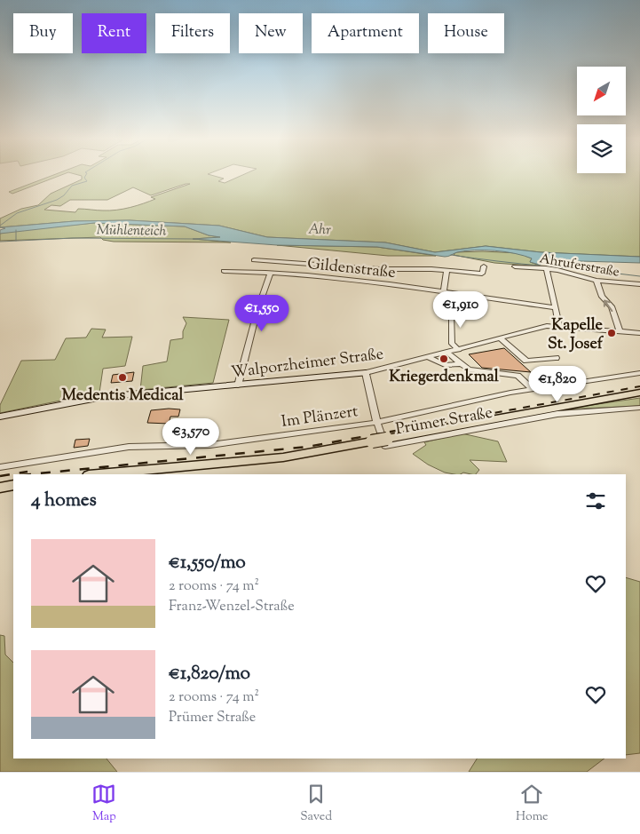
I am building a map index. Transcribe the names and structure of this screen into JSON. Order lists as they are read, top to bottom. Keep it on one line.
{"streets":{"street":["Ahruferstraße","Gildenstraße","Walporzheimer Straße","Im Plänzert","Prümer Straße"]},"water":["Ahr","Mühlenteich"],"places":["Kapelle St. Josef","Kriegerdenkmal","Medentis Medical"],"north":"bottom left","page":{"chip":["Buy","Rent","Filters","New","Apartment","House"],"price":["€1,910","€1,550","€1,820","€3,570"],"heading":"4 homes","list":[{"name":"€1,550/mo","note":"2 rooms · 74 m² · Franz-Wenzel-Straße"},{"name":"€1,820/mo","note":"2 rooms · 74 m² · Prümer Straße"}],"tabs":["Map","Saved","Home"]}}
